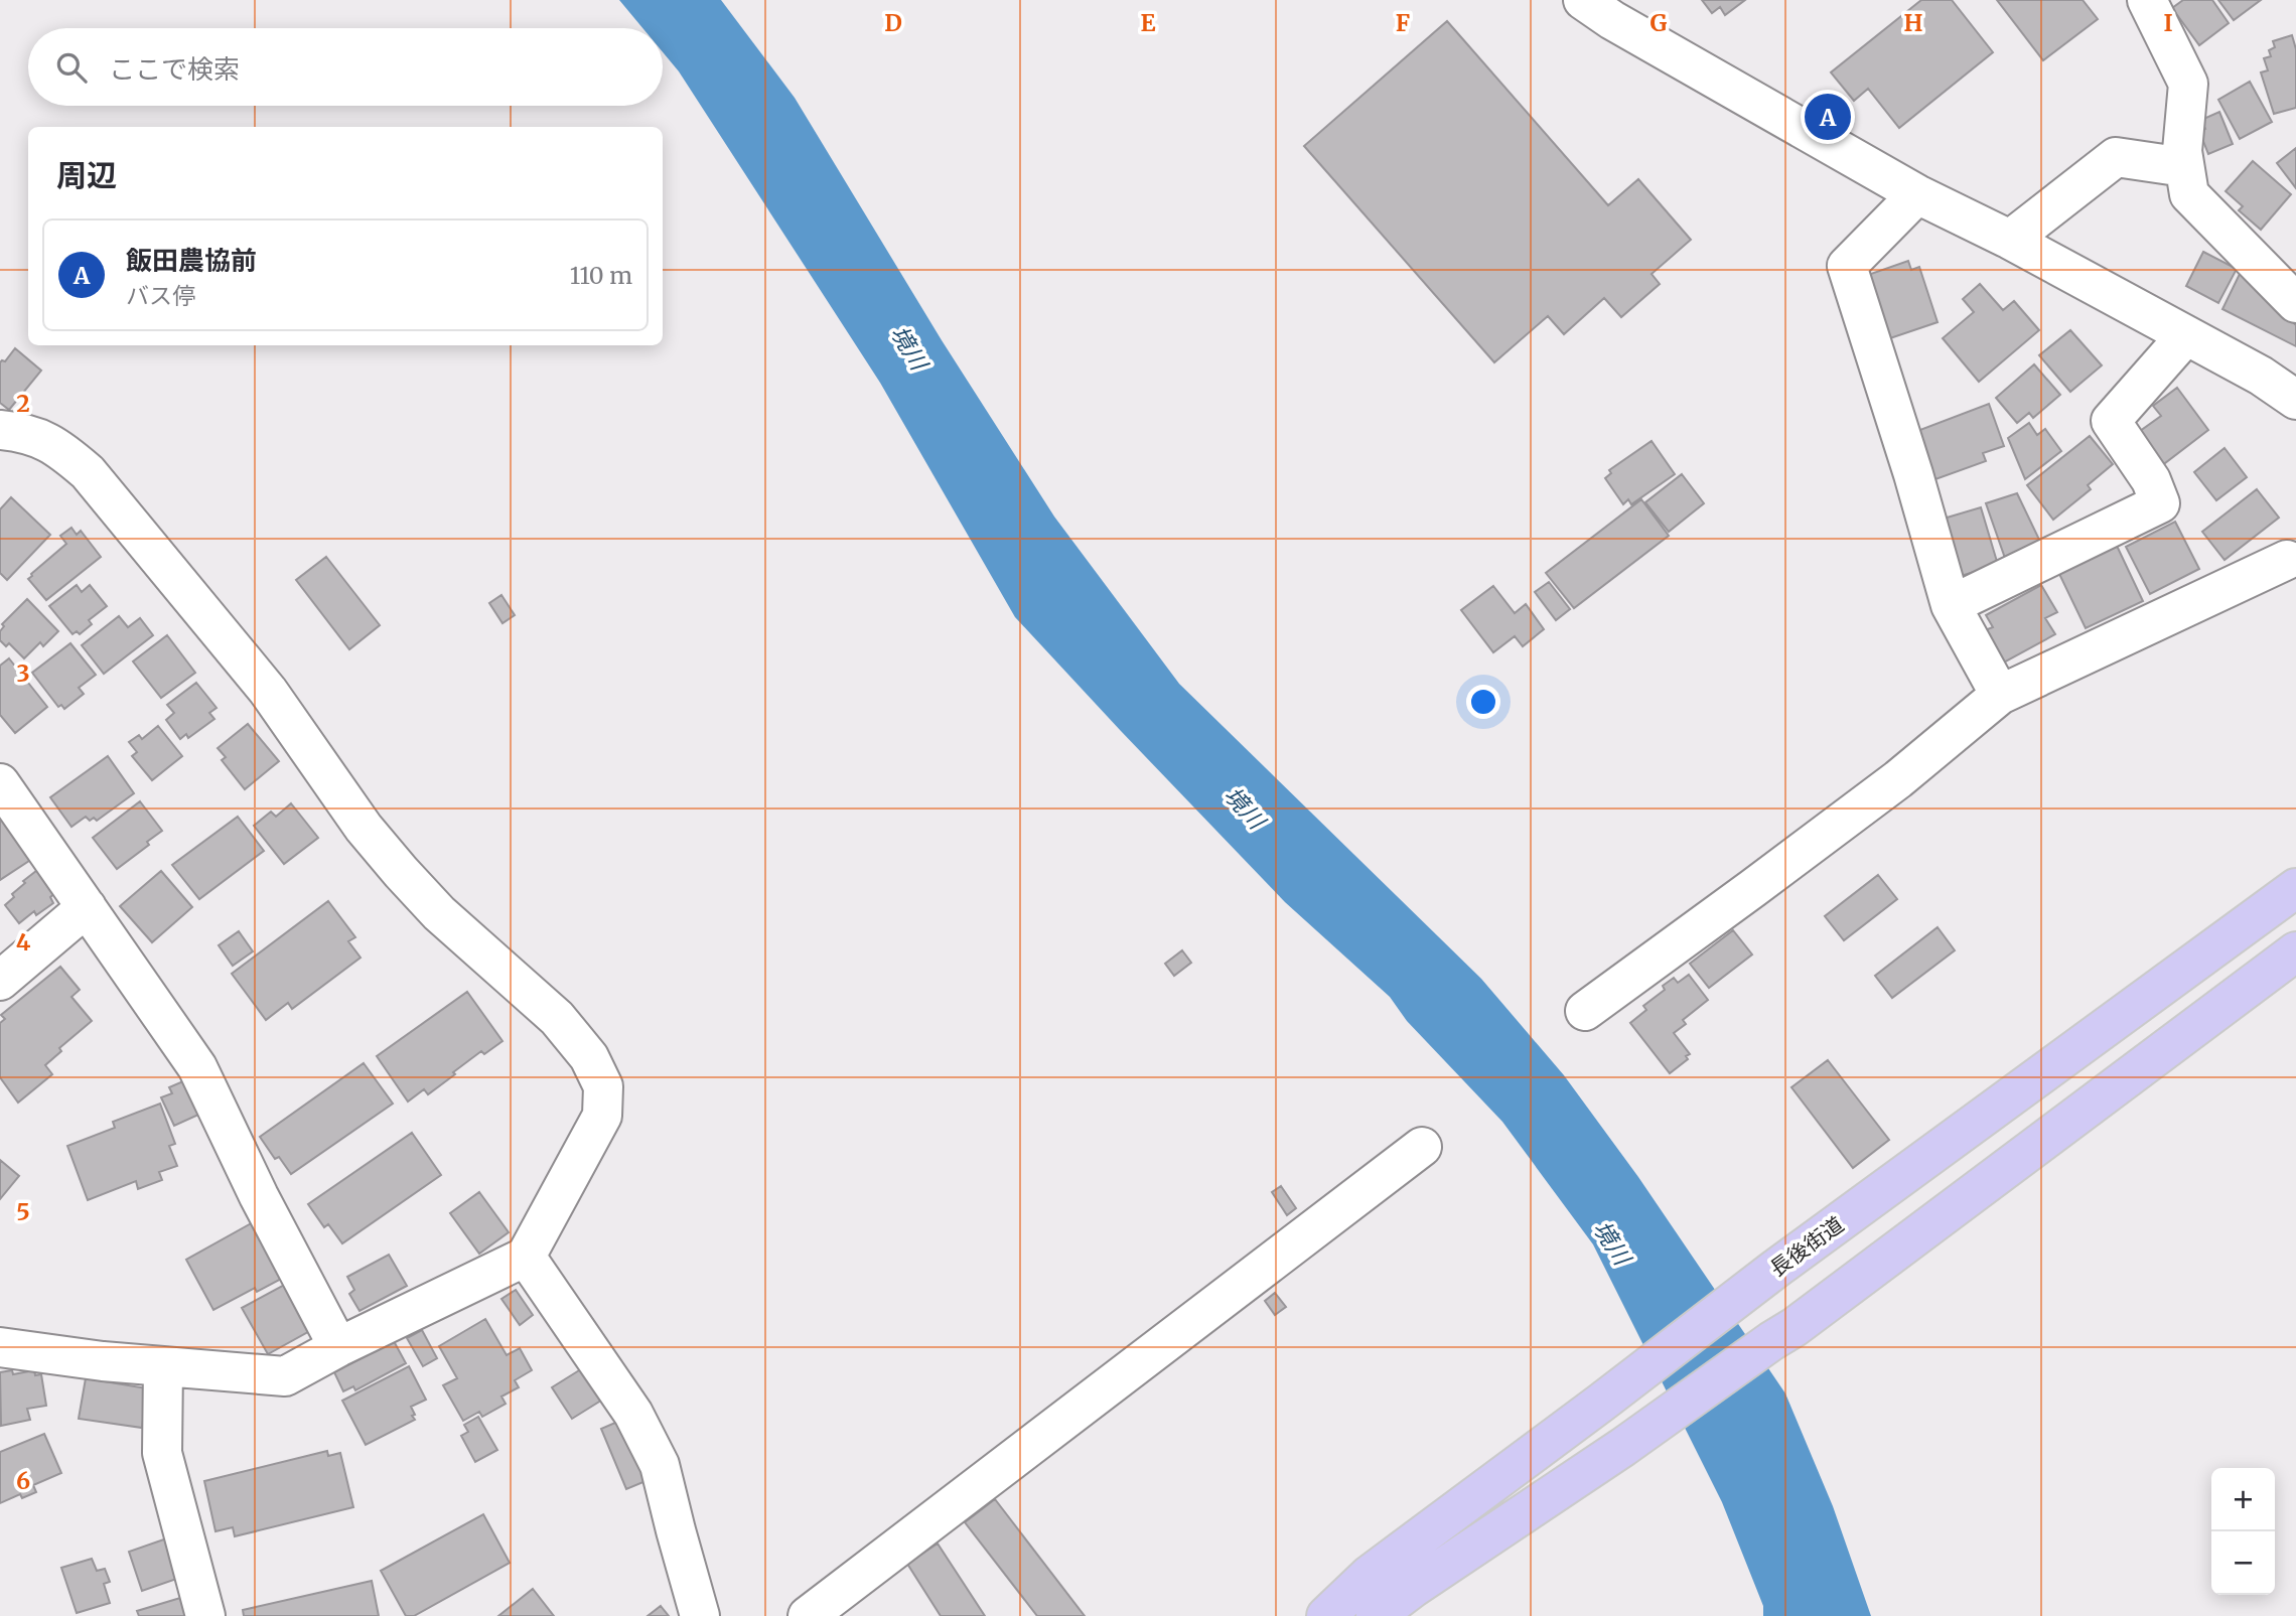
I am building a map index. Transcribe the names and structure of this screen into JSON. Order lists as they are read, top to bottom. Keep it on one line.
{"streets":{"main road":["長後街道"]},"water":["境川"],"page":{"search":"ここで検索","pins":"A","heading":"周辺","list":[{"mark":"A","name":"飯田農協前","note":"バス停","value":"110 m"}],"map_buttons":["+","−"]},"grid":{"columns":["D","E","F","G","H","I"],"rows":["2","3","4","5","6"]}}
